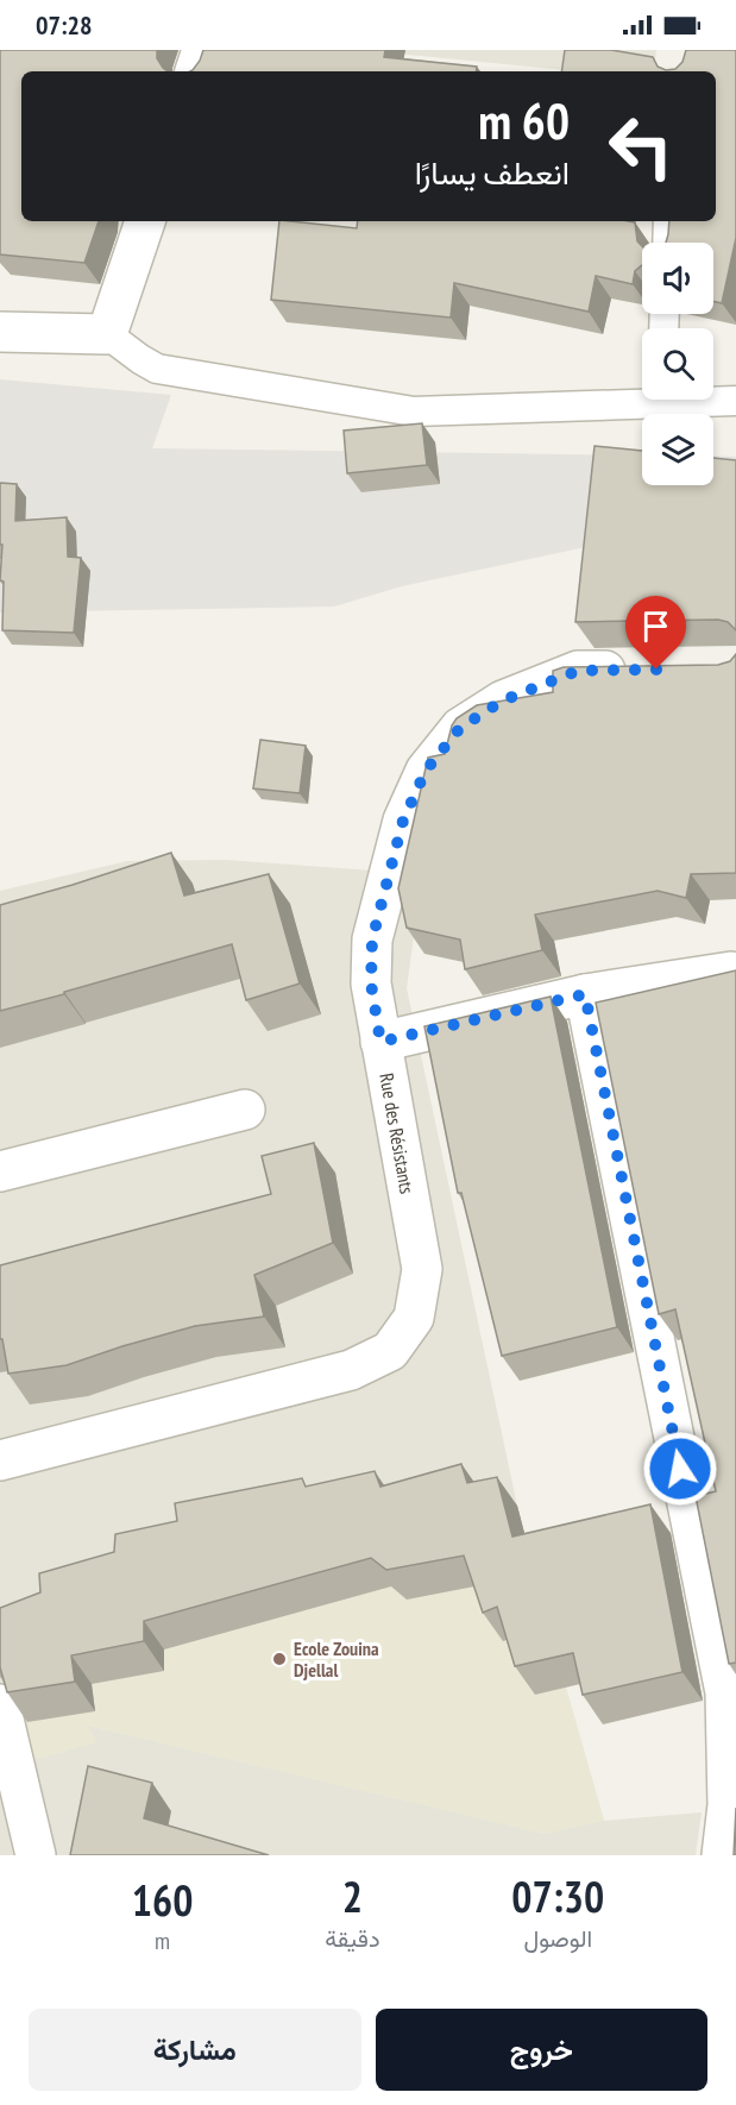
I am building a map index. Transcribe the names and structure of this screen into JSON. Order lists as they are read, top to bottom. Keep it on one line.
{"streets":{"street":["Rue des Résistants"]},"places":["Ecole Zouina Djellal"],"page":{"status":"07:28","turn":["60 m","انعطف يسارًا"],"eta":["07:30","الوصول","2","دقيقة","160","m"],"buttons":["خروج","مشاركة"]}}
